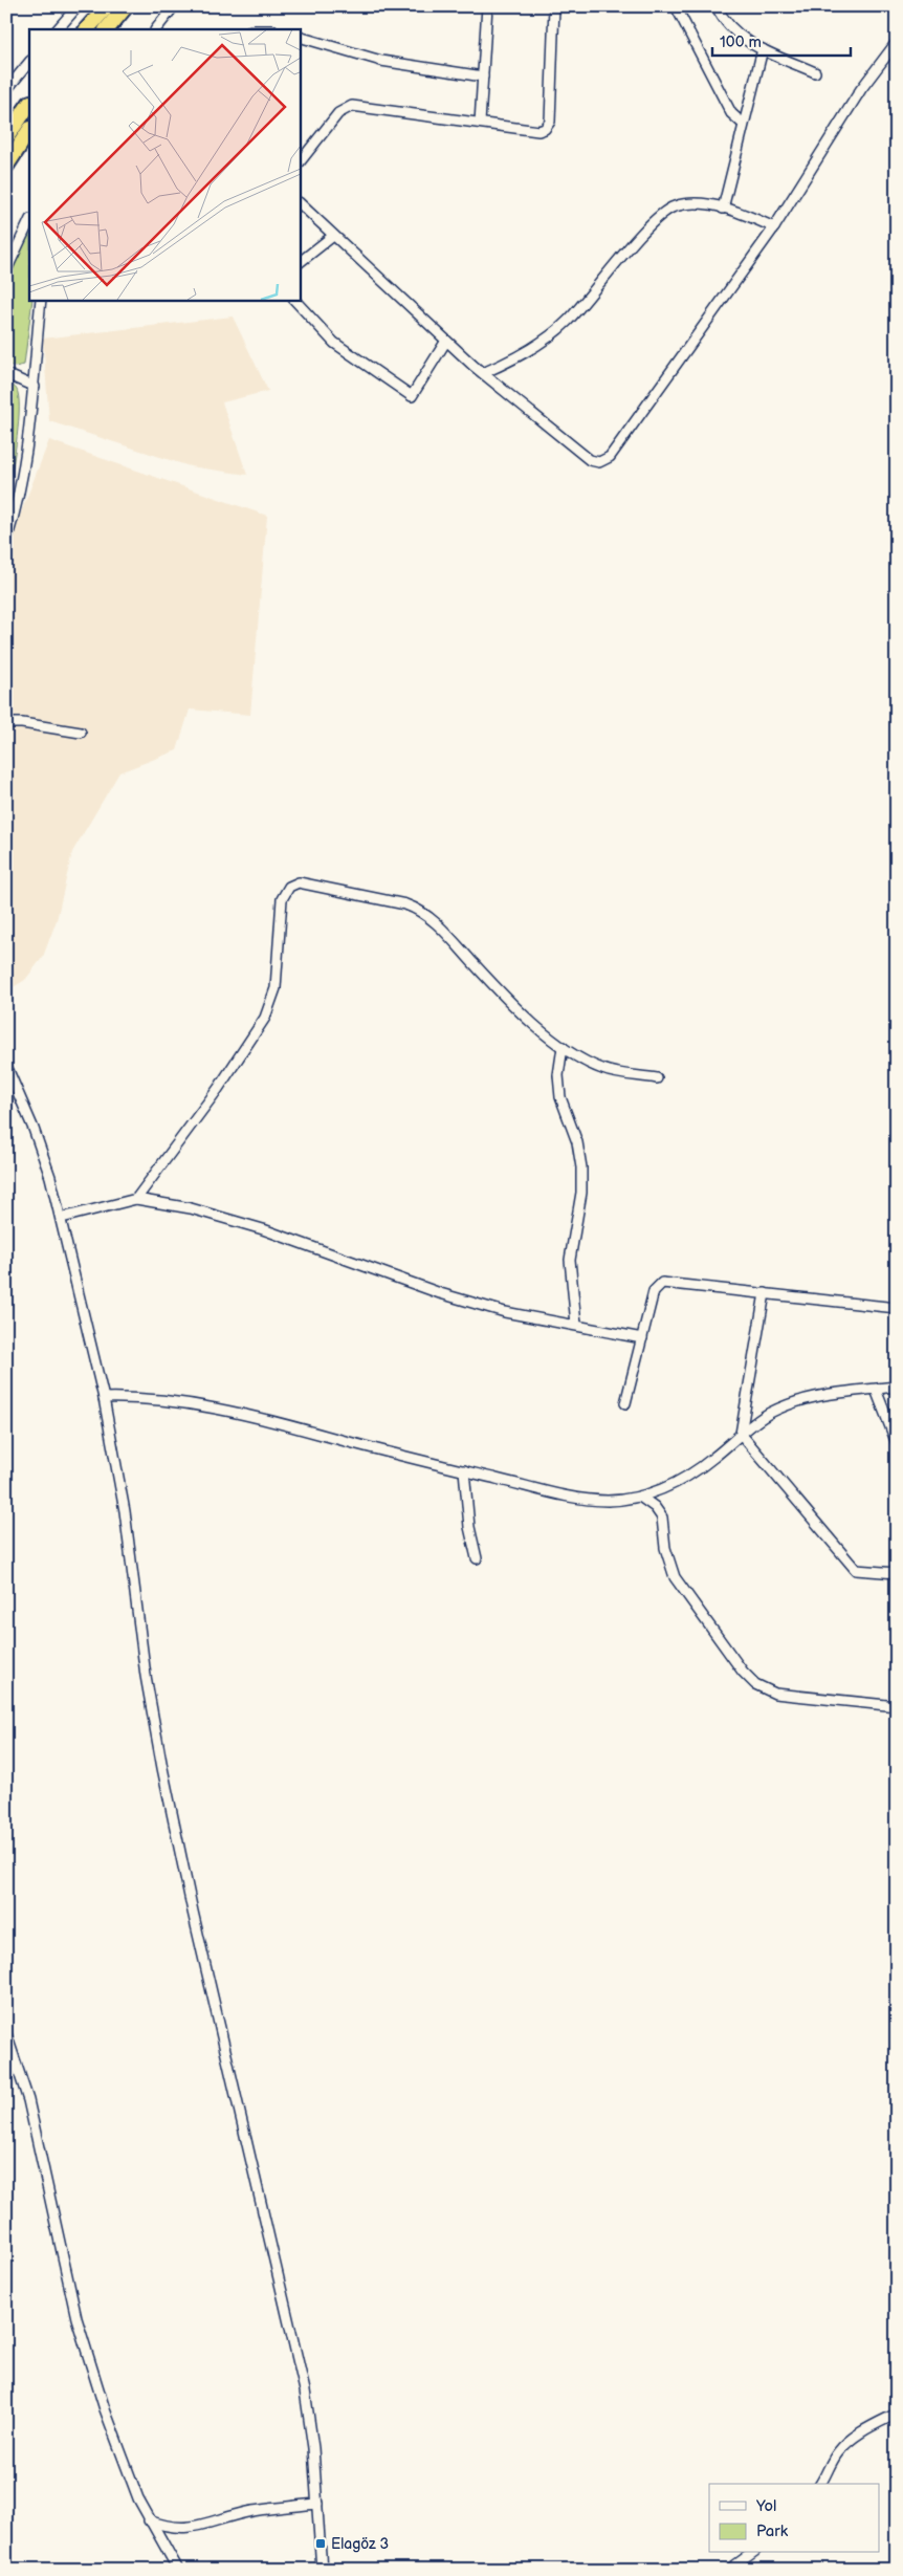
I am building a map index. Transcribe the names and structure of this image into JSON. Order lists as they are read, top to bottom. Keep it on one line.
{"places":{"transit":["Elagöz 3"]},"legend":["Yol","Park"],"scale_bar":"100 m"}
